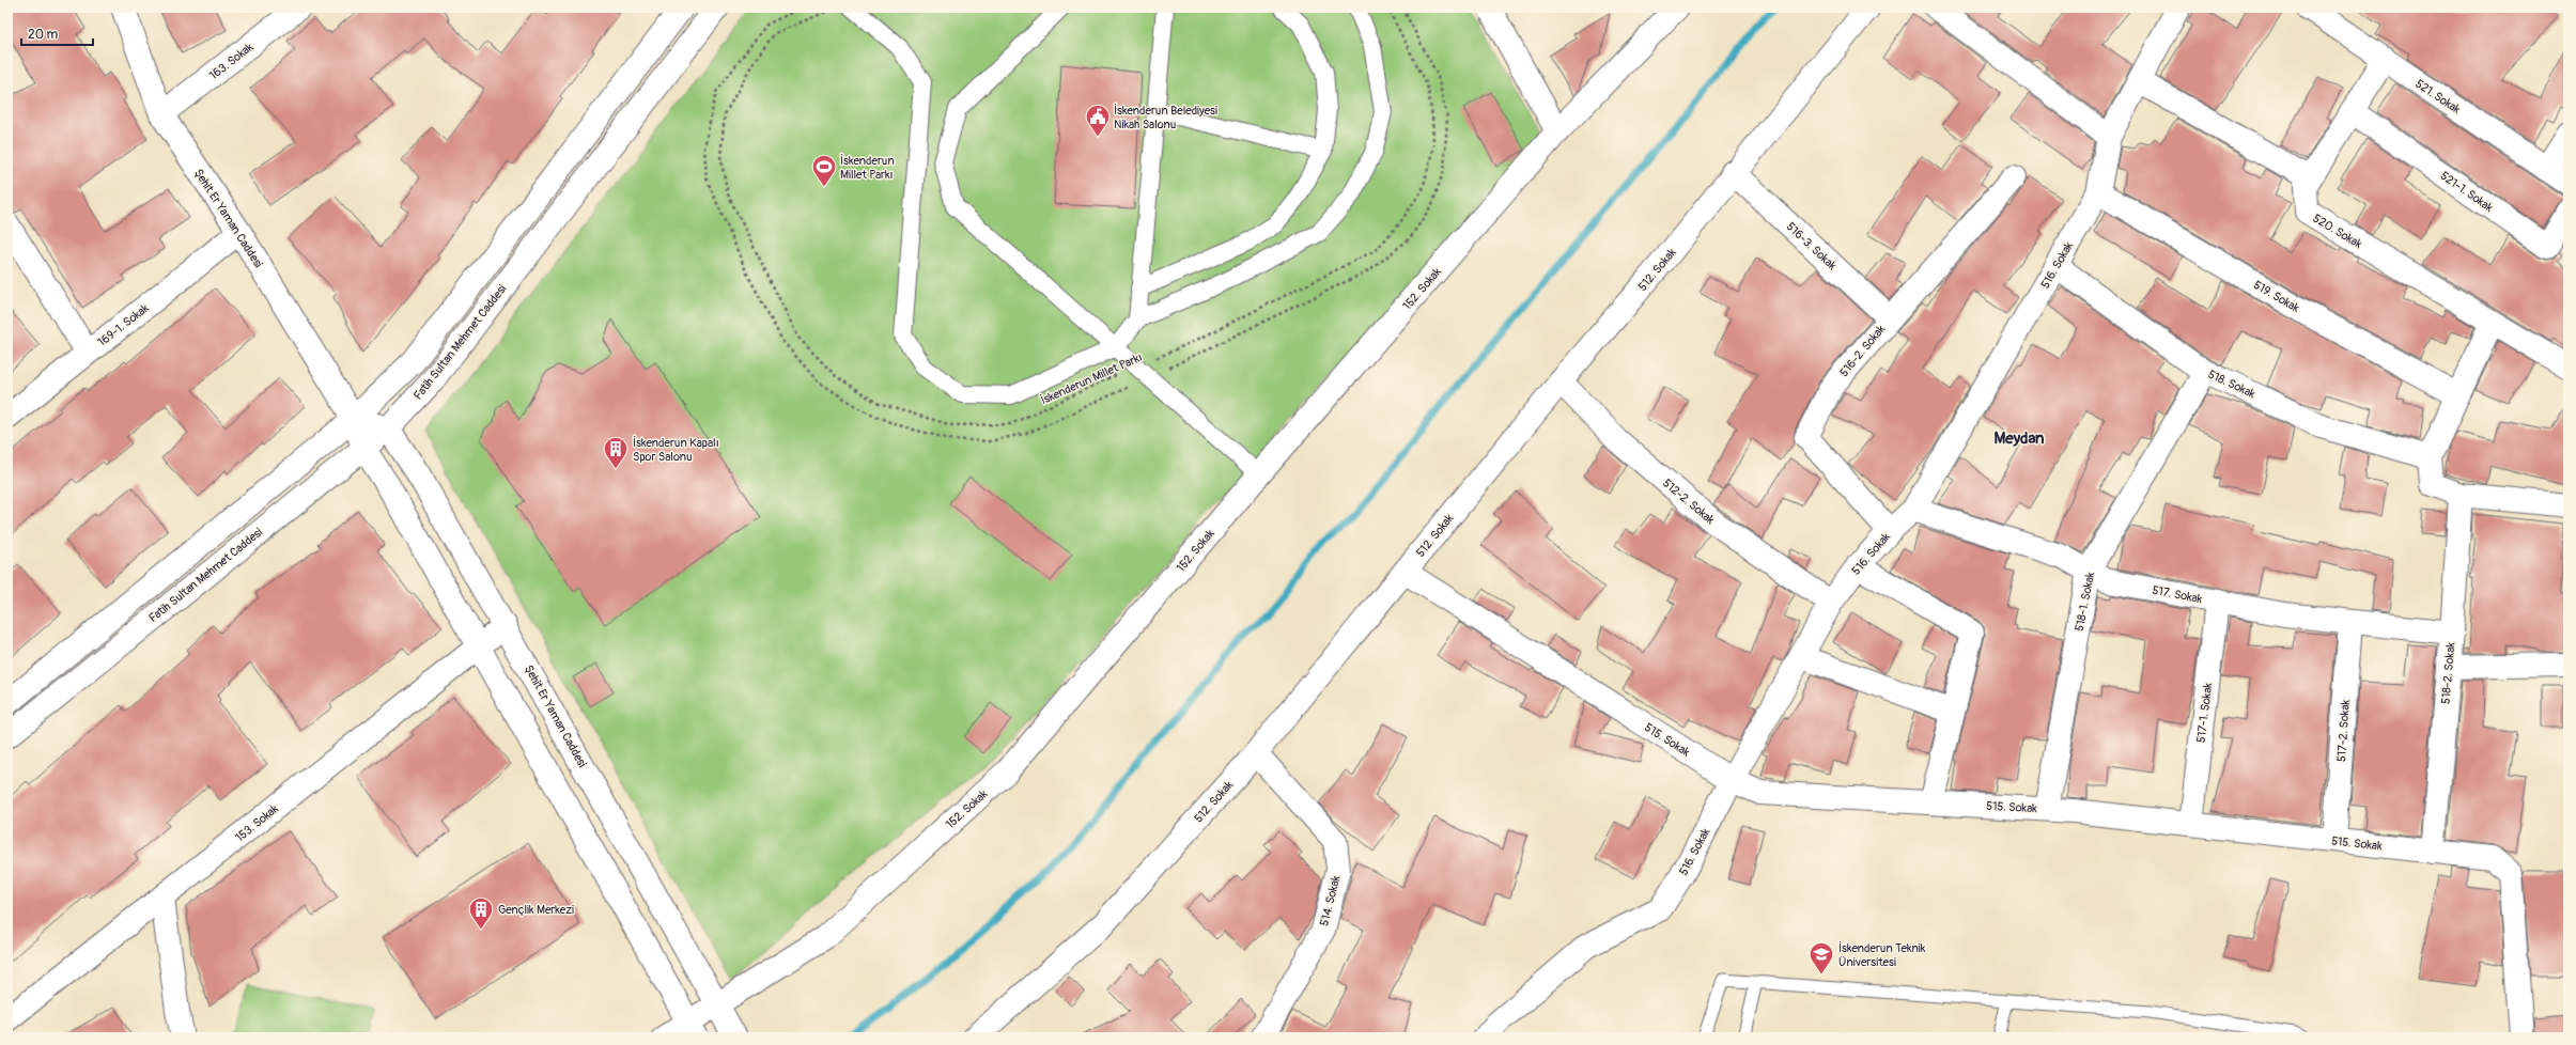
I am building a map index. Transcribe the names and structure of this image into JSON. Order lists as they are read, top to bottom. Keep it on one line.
{"streets":{"street":["163. Sokak","521. Sokak","521-1. Sokak","Şehit Er Yaman Caddesi","520. Sokak","516-3. Sokak","516. Sokak","512. Sokak","152. Sokak","519. Sokak","169-1. Sokak","Fatih Sultan Mehmet Caddesi","516-2. Sokak","518. Sokak","512-2. Sokak","517. Sokak","518-1. Sokak","518-2. Sokak","517-1. Sokak","517-2. Sokak","515. Sokak","153. Sokak","514. Sokak"],"path":["İskenderun Millet Parkı"]},"crossings":[["163. Sokak","Şehit Er Yaman Caddesi"],["Şehit Er Yaman Caddesi","152. Sokak"],["Şehit Er Yaman Caddesi","169-1. Sokak"],["Şehit Er Yaman Caddesi","Fatih Sultan Mehmet Caddesi"],["Şehit Er Yaman Caddesi","153. Sokak"],["516-3. Sokak","512. Sokak"],["516-3. Sokak","516-2. Sokak"],["516. Sokak","519. Sokak"],["516. Sokak","516-2. Sokak"],["516. Sokak","518. Sokak"],["516. Sokak","512-2. Sokak"],["516. Sokak","517. Sokak"],["516. Sokak","515. Sokak"],["512. Sokak","512-2. Sokak"],["512. Sokak","515. Sokak"],["512. Sokak","514. Sokak"],["518. Sokak","518-1. Sokak"],["517. Sokak","518-1. Sokak"],["517. Sokak","518-2. Sokak"],["517. Sokak","517-1. Sokak"],["517. Sokak","517-2. Sokak"],["518-1. Sokak","515. Sokak"],["518-2. Sokak","515. Sokak"],["517-1. Sokak","515. Sokak"],["517-2. Sokak","515. Sokak"]],"districts":["Meydan"],"places":{"public building":["İskenderun Belediyesi Nikah Salonu"],"sports":["İskenderun Millet Parkı"],"building":["İskenderun Kapalı Spor Salonu","Gençlik Merkezi"],"school or university":["İskenderun Teknik Üniversitesi"]},"scale_bar":"20 m"}
